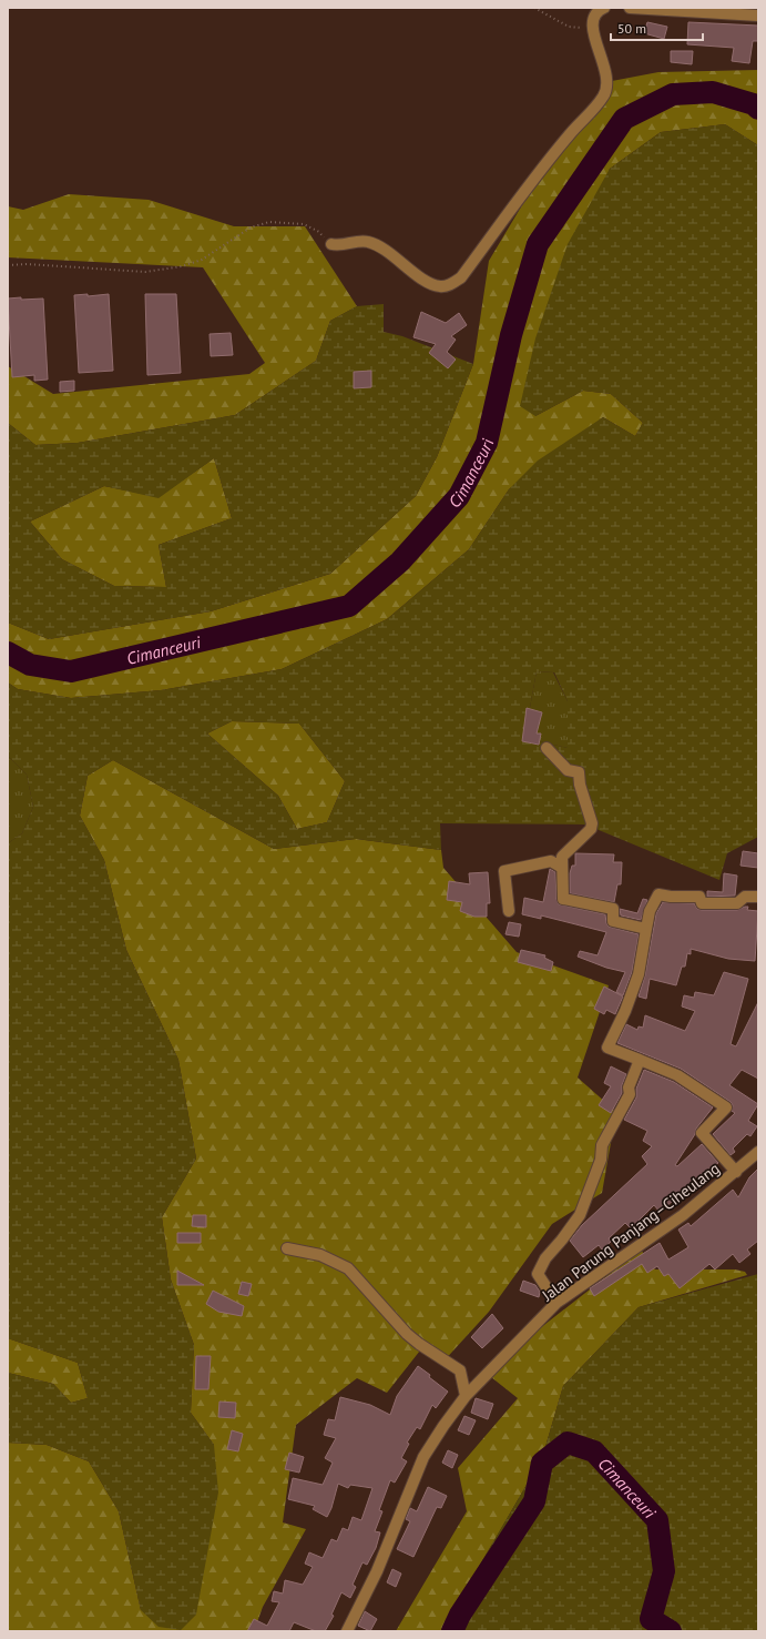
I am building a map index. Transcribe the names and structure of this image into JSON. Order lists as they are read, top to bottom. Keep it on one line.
{"streets":{"street":["Jalan Parung Panjang–Ciheulang"]},"water":["Cimanceuri"],"scale_bar":"50 m"}
